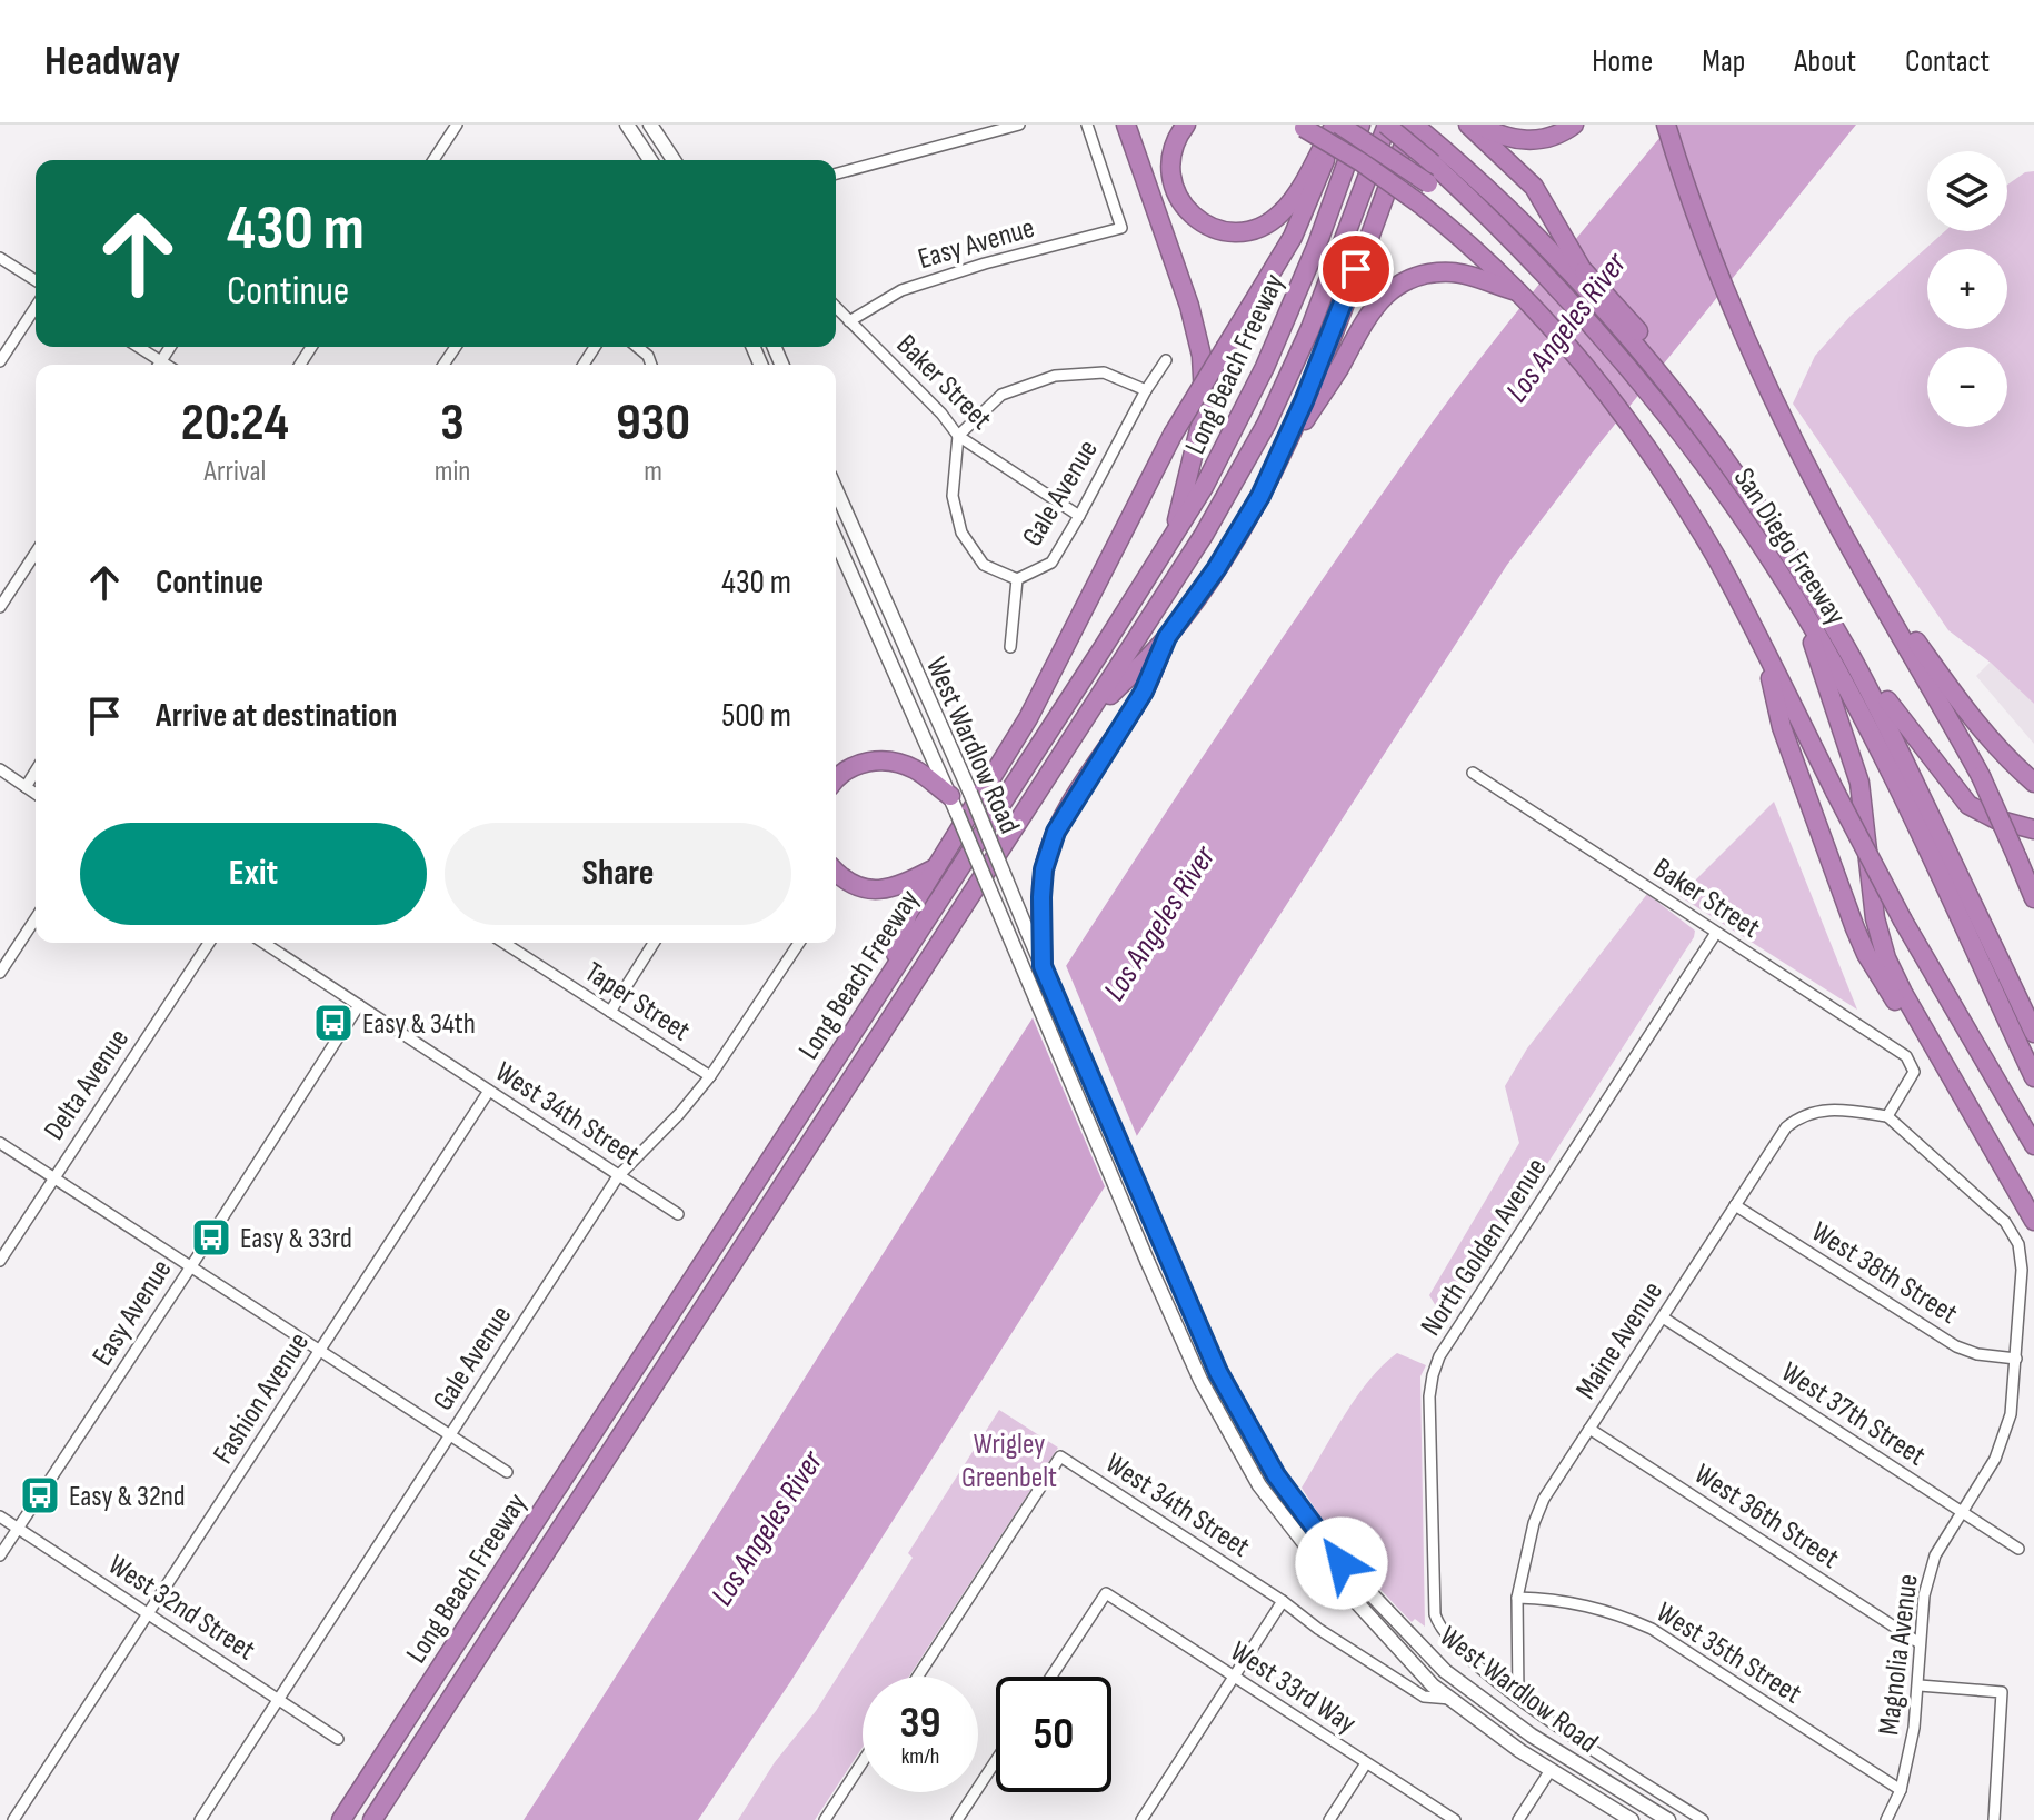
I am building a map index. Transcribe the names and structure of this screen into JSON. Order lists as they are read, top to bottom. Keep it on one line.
{"streets":{"highway":["Long Beach Freeway","San Diego Freeway"],"main road":["West Wardlow Road"],"street":["Easy Avenue","Baker Street","Gale Avenue","Taper Street","Delta Avenue","West 34th Street","North Golden Avenue","West 38th Street","Maine Avenue","Fashion Avenue","West 37th Street","West 36th Street","West 32nd Street","West 35th Street","Magnolia Avenue","West 33rd Way"]},"crossings":[["Easy Avenue","Baker Street"],["Easy Avenue","West 34th Street"],["Easy Avenue","West 32nd Street"],["Long Beach Freeway","San Diego Freeway"],["Baker Street","Gale Avenue"],["Baker Street","North Golden Avenue"],["Baker Street","Maine Avenue"],["Baker Street","Magnolia Avenue"],["Gale Avenue","Taper Street"],["Gale Avenue","West 34th Street"],["Gale Avenue","West 32nd Street"],["West Wardlow Road","West 34th Street"],["West Wardlow Road","North Golden Avenue"],["West Wardlow Road","Maine Avenue"],["West 34th Street","Fashion Avenue"],["West 38th Street","Maine Avenue"],["West 38th Street","Magnolia Avenue"],["Maine Avenue","West 37th Street"],["Maine Avenue","West 36th Street"],["Maine Avenue","West 35th Street"],["Maine Avenue","Magnolia Avenue"],["Fashion Avenue","West 32nd Street"],["West 37th Street","Magnolia Avenue"],["West 36th Street","Magnolia Avenue"],["West 35th Street","Magnolia Avenue"]],"water":["Los Angeles River"],"parks":["Wrigley Greenbelt"],"places":{"bus stop":["Easy & 34th","Easy & 33rd","Easy & 32nd"]},"page":{"header":"Headway","nav":["Home","Map","About","Contact"],"map_buttons":["+","−"],"turn":["430 m","Continue"],"eta":["20:24","Arrival","3","min","930","m"],"list":[{"name":"Continue","value":"430 m"},{"name":"Arrive at destination","value":"500 m"}],"buttons":["Exit","Share"],"speed":"39 km/h","limit":"50"}}
